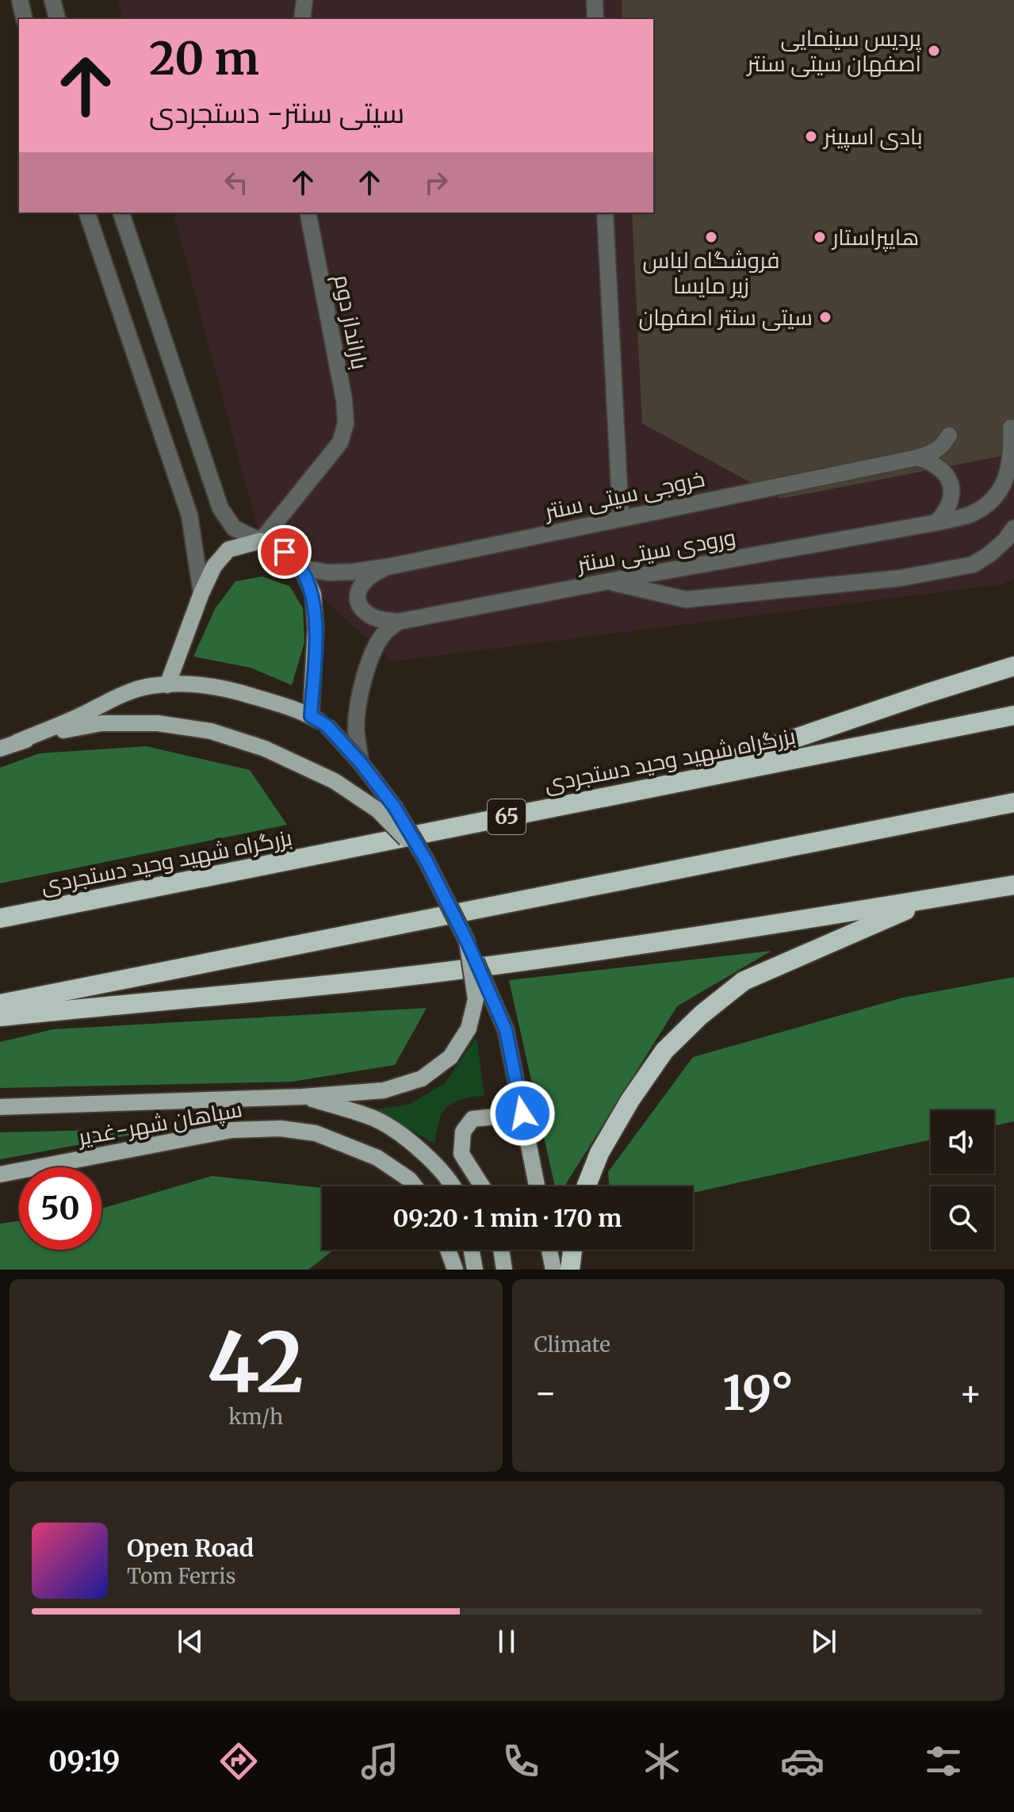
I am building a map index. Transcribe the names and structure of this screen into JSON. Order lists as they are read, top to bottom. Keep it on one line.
{"streets":{"highway":["بزرگراه شهید وحید دستجردی","65"],"main road":["سپاهان شهر-غدیر"],"street":["بارانداز دوم","خروجی سیتی سنتر","ورودی سیتی سنتر"]},"places":["پردیس سینمایی اصفهان سیتی سنتر","بادی اسپینر","فروشگاه لباس زیر مایسا","هایپراستار","سیتی سنتر اصفهان"],"page":{"turn":["20 m","سیتی سنتر- دستجردی"],"limit":"50","trip":"09:20 · 1 min · 170 m","tile":[["42","km/h"],"Climate"],"heat":["−","19°","+"],"song":["Open Road","Tom Ferris"],"tabs":"09:19"}}
